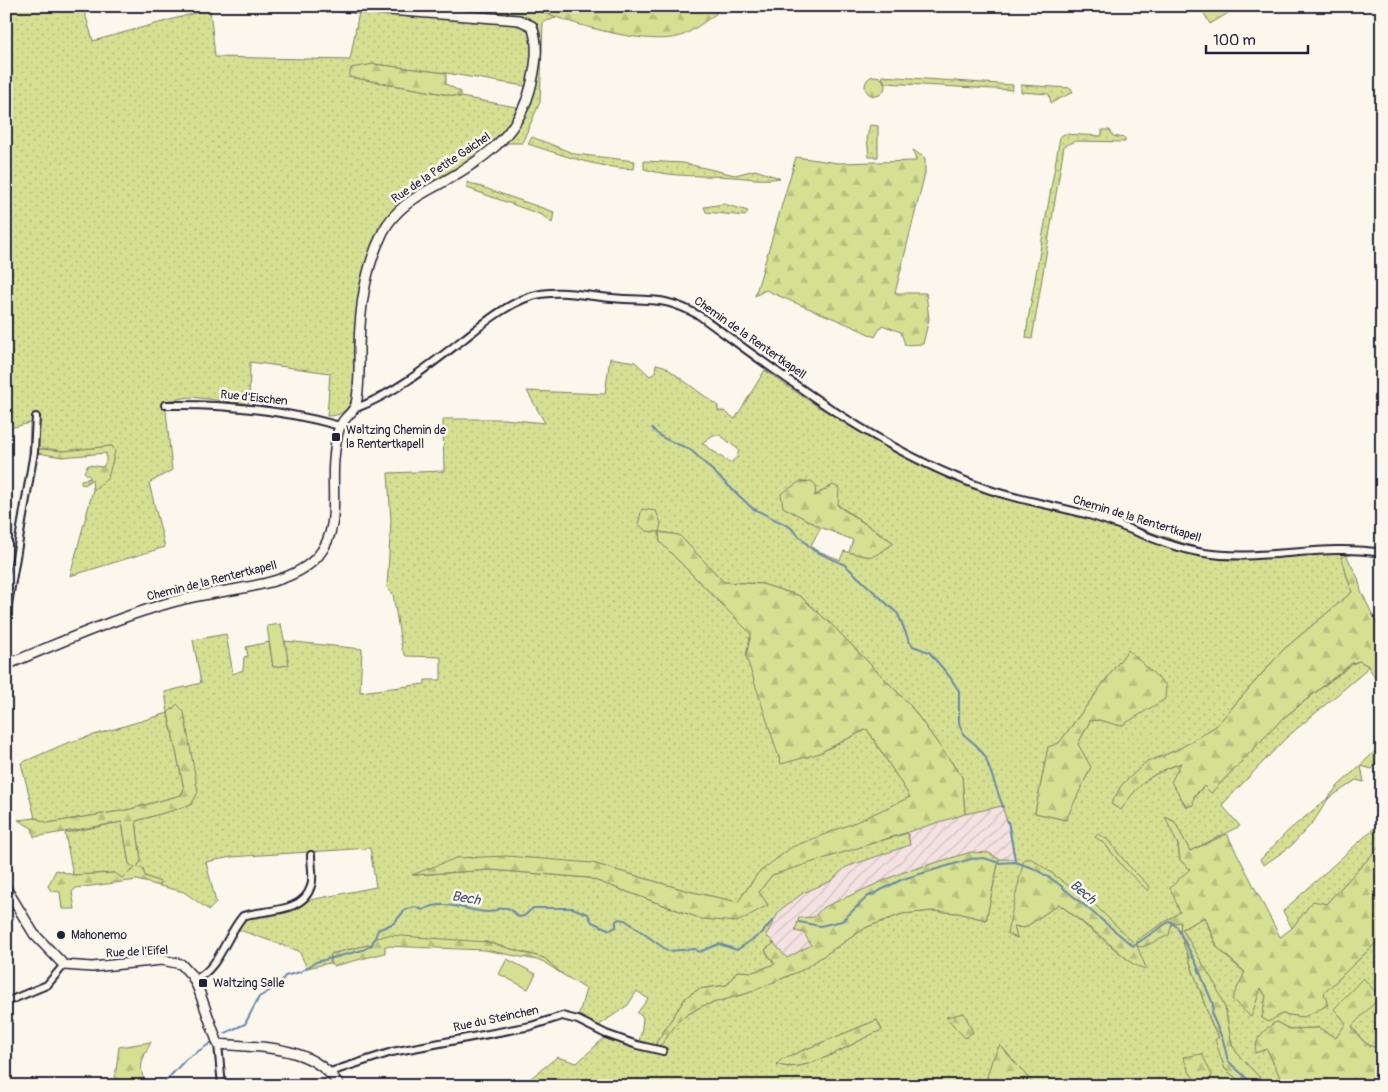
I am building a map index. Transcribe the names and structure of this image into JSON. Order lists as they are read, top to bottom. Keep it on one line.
{"streets":{"street":["Rue de la Petite Gaichel","Chemin de la Rentertkapell","Rue d'Eischen","Rue de l'Eifel","Rue du Steinchen"]},"crossings":[["Rue de la Petite Gaichel","Chemin de la Rentertkapell"],["Chemin de la Rentertkapell","Rue d'Eischen"]],"water":["Bech"],"places":{"transit":["Waltzing Chemin de la Rentertkapell","Waltzing Salle"],"other":["Mahonemo"]},"scale_bar":"100 m"}
